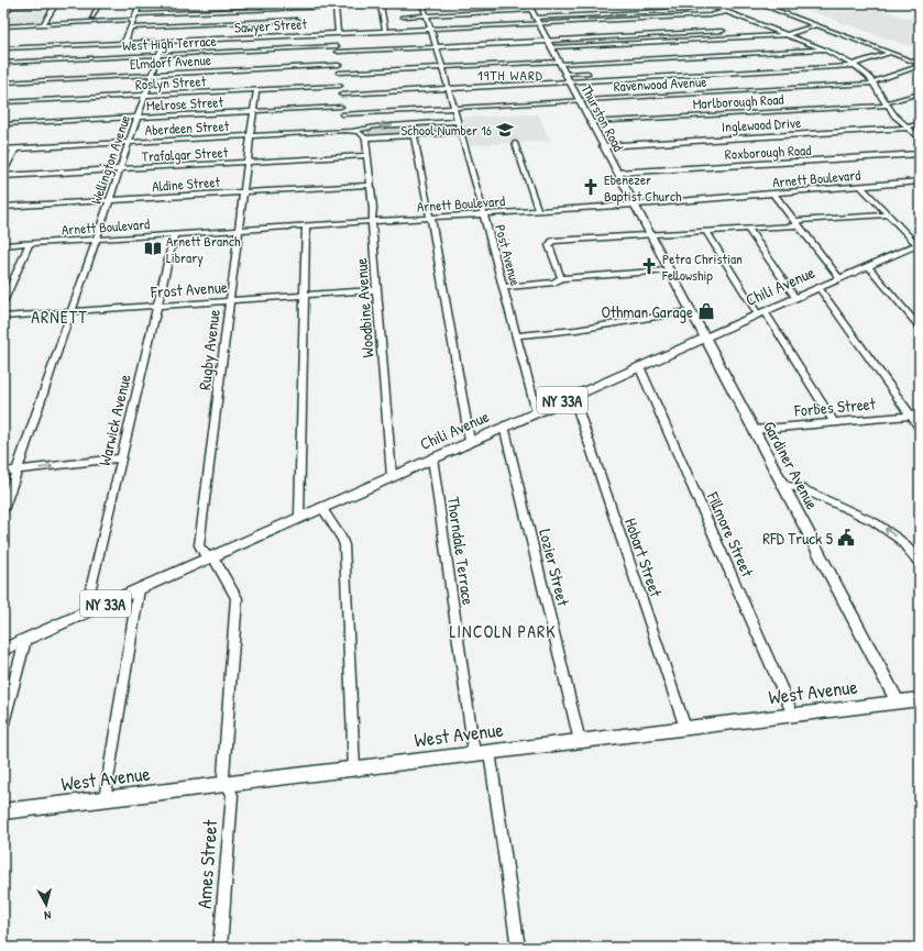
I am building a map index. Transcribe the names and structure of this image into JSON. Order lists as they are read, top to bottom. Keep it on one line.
{"streets":{"main road":["Thurston Road","Chili Avenue","NY 33A","Gardiner Avenue","West Avenue"],"street":["Sawyer Street","West High Terrace","Elmdorf Avenue","Roslyn Street","Ravenwood Avenue","Marlborough Road","Melrose Street","Inglewood Drive","Aberdeen Street","Roxborough Road","Trafalgar Street","Wellington Avenue","Arnett Boulevard","Aldine Street","Post Avenue","Frost Avenue","Woodbine Avenue","Rugby Avenue","Forbes Street","Warwick Avenue","Fillmore Street","Thorndale Terrace","Hobart Street","Lozier Street","Ames Street"]},"crossings":[["Sawyer Street","Thurston Road"],["Sawyer Street","Wellington Avenue"],["Sawyer Street","Post Avenue"],["West High Terrace","Thurston Road"],["West High Terrace","Wellington Avenue"],["West High Terrace","Post Avenue"],["Elmdorf Avenue","Wellington Avenue"],["Roslyn Street","Wellington Avenue"],["Roslyn Street","Rugby Avenue"],["Ravenwood Avenue","Thurston Road"],["Ravenwood Avenue","Post Avenue"],["Marlborough Road","Thurston Road"],["Melrose Street","Wellington Avenue"],["Melrose Street","Rugby Avenue"],["Thurston Road","Inglewood Drive"],["Thurston Road","Roxborough Road"],["Thurston Road","Arnett Boulevard"],["Thurston Road","Chili Avenue"],["Thurston Road","Gardiner Avenue"],["Aberdeen Street","Wellington Avenue"],["Aberdeen Street","Post Avenue"],["Aberdeen Street","Woodbine Avenue"],["Aberdeen Street","Rugby Avenue"],["Trafalgar Street","Wellington Avenue"],["Trafalgar Street","Woodbine Avenue"],["Trafalgar Street","Rugby Avenue"],["Wellington Avenue","Arnett Boulevard"],["Wellington Avenue","Aldine Street"],["Wellington Avenue","Frost Avenue"],["Arnett Boulevard","Post Avenue"],["Arnett Boulevard","Woodbine Avenue"],["Arnett Boulevard","Rugby Avenue"],["Arnett Boulevard","Warwick Avenue"],["Aldine Street","Woodbine Avenue"],["Aldine Street","Rugby Avenue"],["Post Avenue","Chili Avenue"],["Chili Avenue","Woodbine Avenue"],["Chili Avenue","Rugby Avenue"],["Chili Avenue","Warwick Avenue"],["Chili Avenue","Gardiner Avenue"],["Chili Avenue","Fillmore Street"],["Chili Avenue","Thorndale Terrace"],["Chili Avenue","Hobart Street"],["Chili Avenue","Lozier Street"],["Frost Avenue","Woodbine Avenue"],["Frost Avenue","Rugby Avenue"],["Frost Avenue","Warwick Avenue"],["Rugby Avenue","West Avenue"],["Rugby Avenue","Ames Street"],["Forbes Street","Gardiner Avenue"],["Gardiner Avenue","West Avenue"],["Fillmore Street","West Avenue"],["Thorndale Terrace","West Avenue"],["Hobart Street","West Avenue"],["Lozier Street","West Avenue"],["West Avenue","Ames Street"]],"districts":["19TH WARD","ARNETT","LINCOLN PARK"],"places":{"school or university":["School Number 16"],"church":["Ebenezer Baptist Church","Petra Christian Fellowship"],"library":["Arnett Branch Library"],"shop":["Othman Garage"],"public building":["RFD Truck 5"]},"north":"bottom"}
